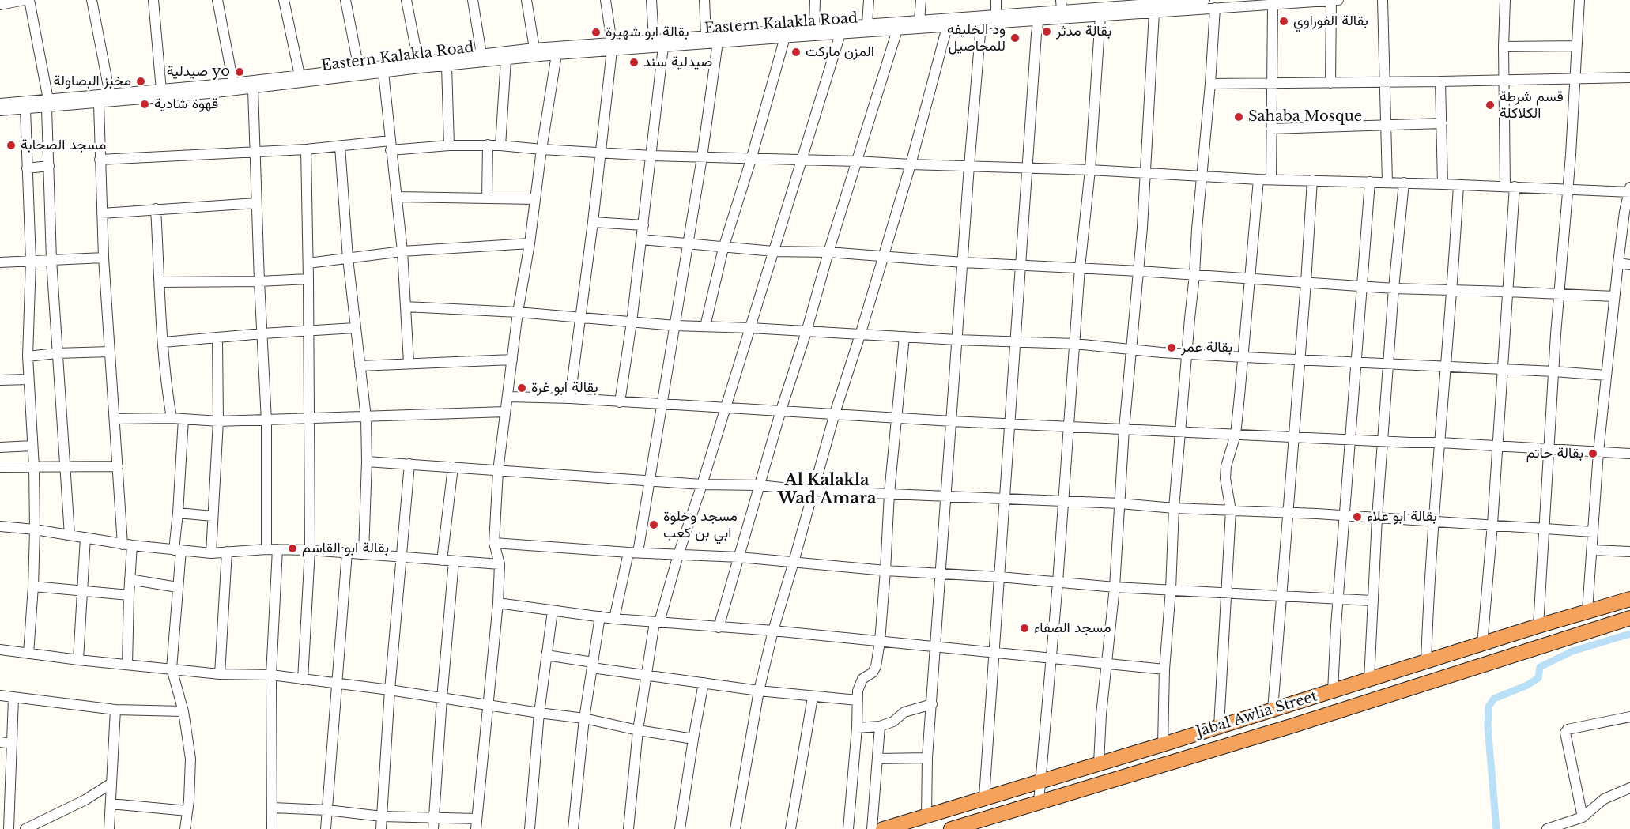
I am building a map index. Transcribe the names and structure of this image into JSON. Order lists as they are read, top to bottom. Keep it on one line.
{"streets":{"highway":["Jabal Awlia Street"],"street":["Eastern Kalakla Road"]},"districts":["Al Kalakla Wad Amara"],"places":["بقالة الفوراوي","بقالة مدثر","بقالة ابو شهيرة","ود الخليفه للمحاصيل","المزن ماركت","صيدلية سند","صيدلية yo","مخبز البصاولة","قهوة شادية","قسم شرطة الكلاكلة","Sahaba Mosque","مسجد الصحابة","بقالة عمر","بقالة ابو غرة","بقالة حاتم","بقالة ابو علاء","مسجد وخلوة ابي بن كعب","بقالة ابو القاسم","مسجد الصفاء"]}
